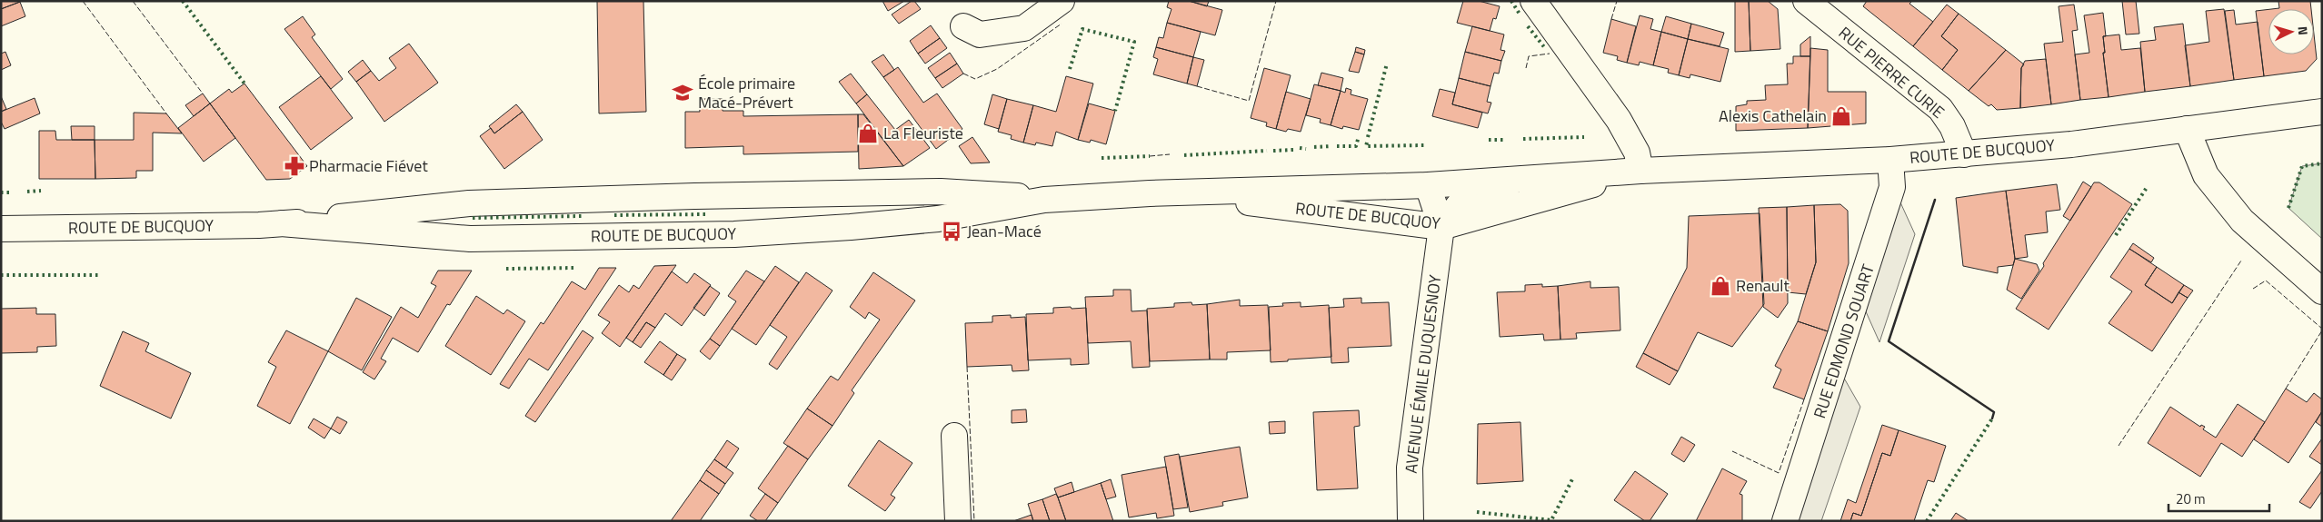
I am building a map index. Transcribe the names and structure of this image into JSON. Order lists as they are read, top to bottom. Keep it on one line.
{"streets":{"main road":["RUE PIERRE CURIE","ROUTE DE BUCQUOY","RUE EDMOND SOUART","AVENUE ÉMILE DUQUESNOY"]},"crossings":[["RUE PIERRE CURIE","ROUTE DE BUCQUOY"],["ROUTE DE BUCQUOY","RUE EDMOND SOUART"],["ROUTE DE BUCQUOY","AVENUE ÉMILE DUQUESNOY"]],"places":{"school or university":["École primaire Macé-Prévert"],"shop":["Alexis Cathelain","La Fleuriste","Renault"],"pharmacy":["Pharmacie Fiévet"],"bus stop":["Jean-Macé"]},"scale_bar":"20 m","north":"right"}
